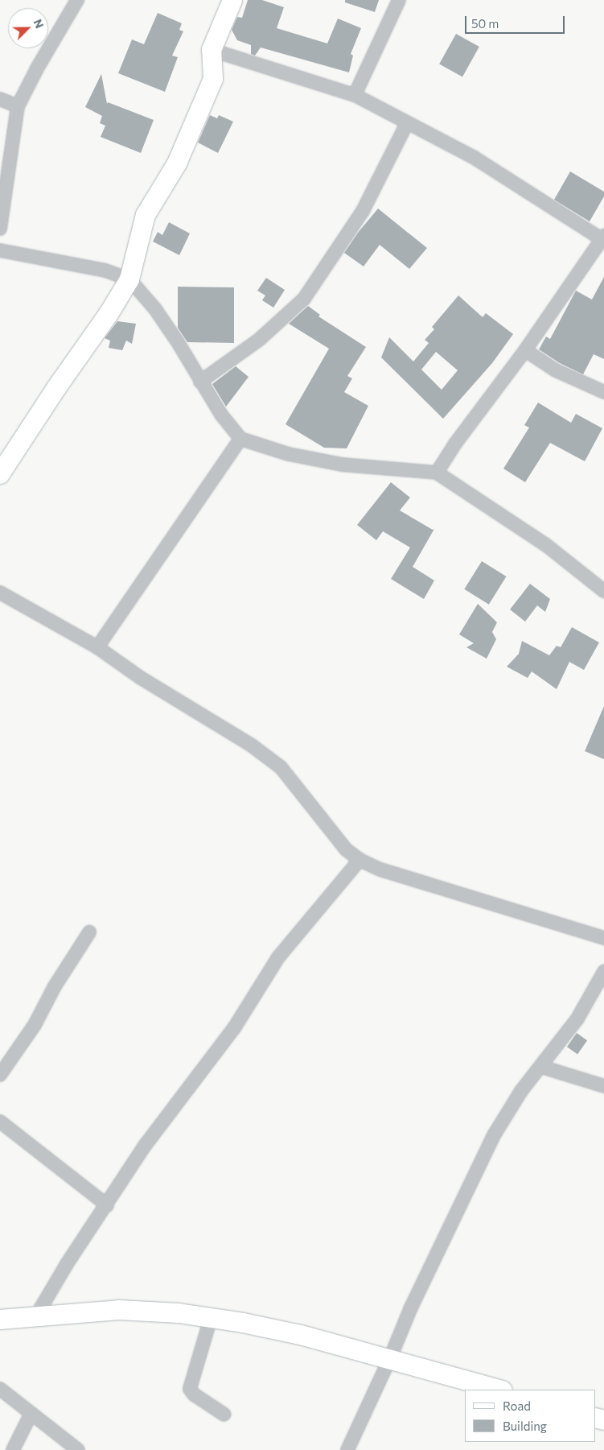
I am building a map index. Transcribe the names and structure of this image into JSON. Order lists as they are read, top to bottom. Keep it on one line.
{"legend":["Road","Building"],"scale_bar":"50 m","north":"top right"}
